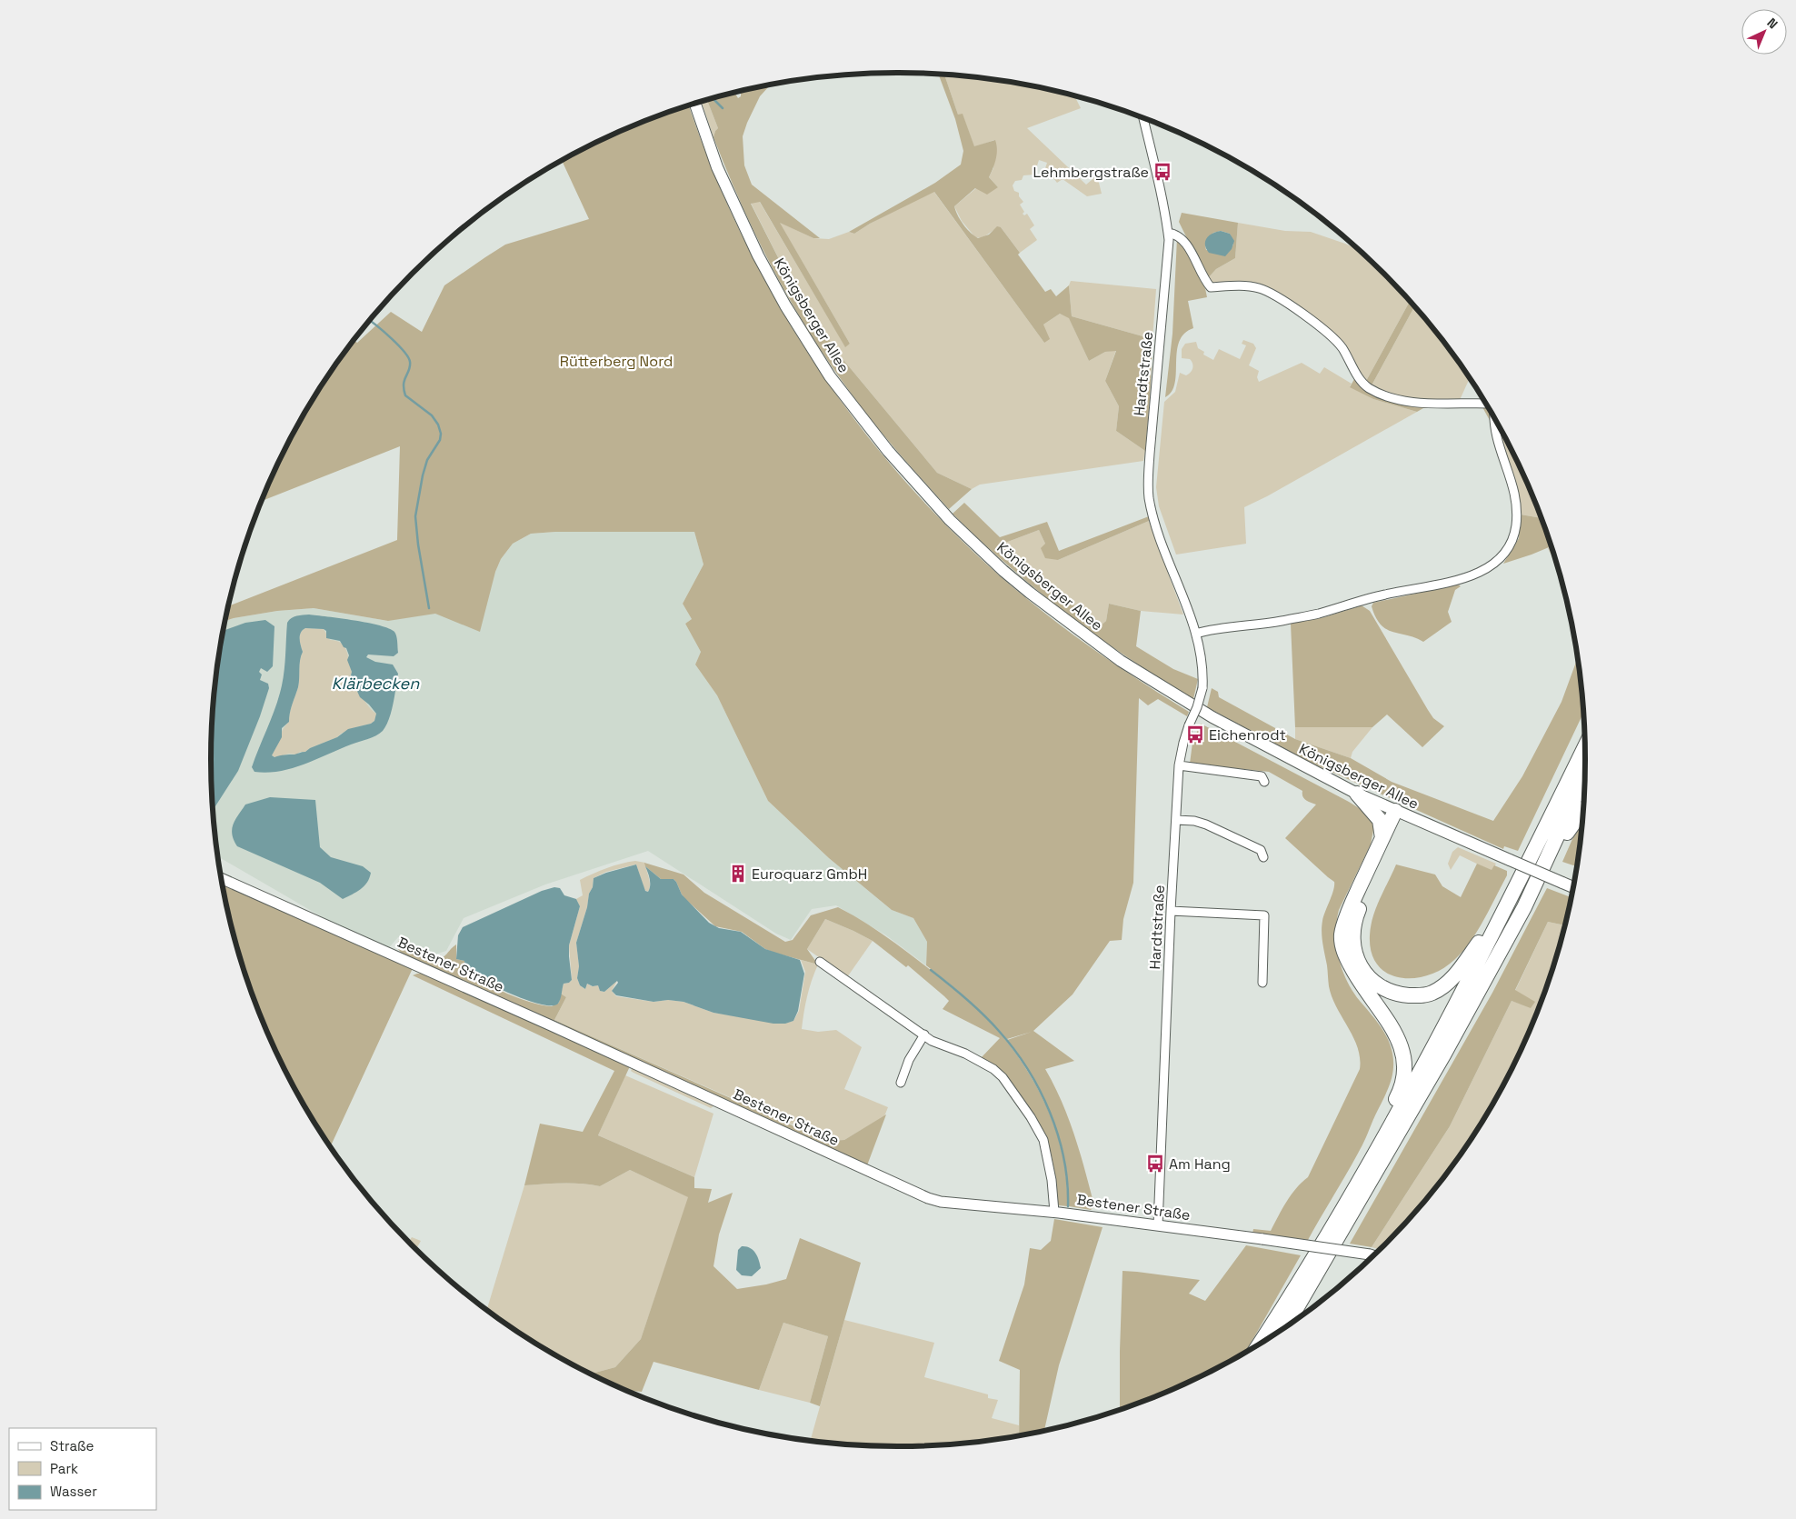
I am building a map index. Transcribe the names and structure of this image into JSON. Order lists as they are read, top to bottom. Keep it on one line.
{"streets":{"main road":["Königsberger Allee"],"street":["Hardtstraße","Bestener Straße"]},"crossings":[["Hardtstraße","Bestener Straße"]],"water":["Klärbecken"],"parks":["Rütterberg Nord"],"places":{"bus stop":["Lehmbergstraße","Eichenrodt","Am Hang"],"building":["Euroquarz GmbH"]},"legend":["Straße","Park","Wasser"],"north":"top right"}
